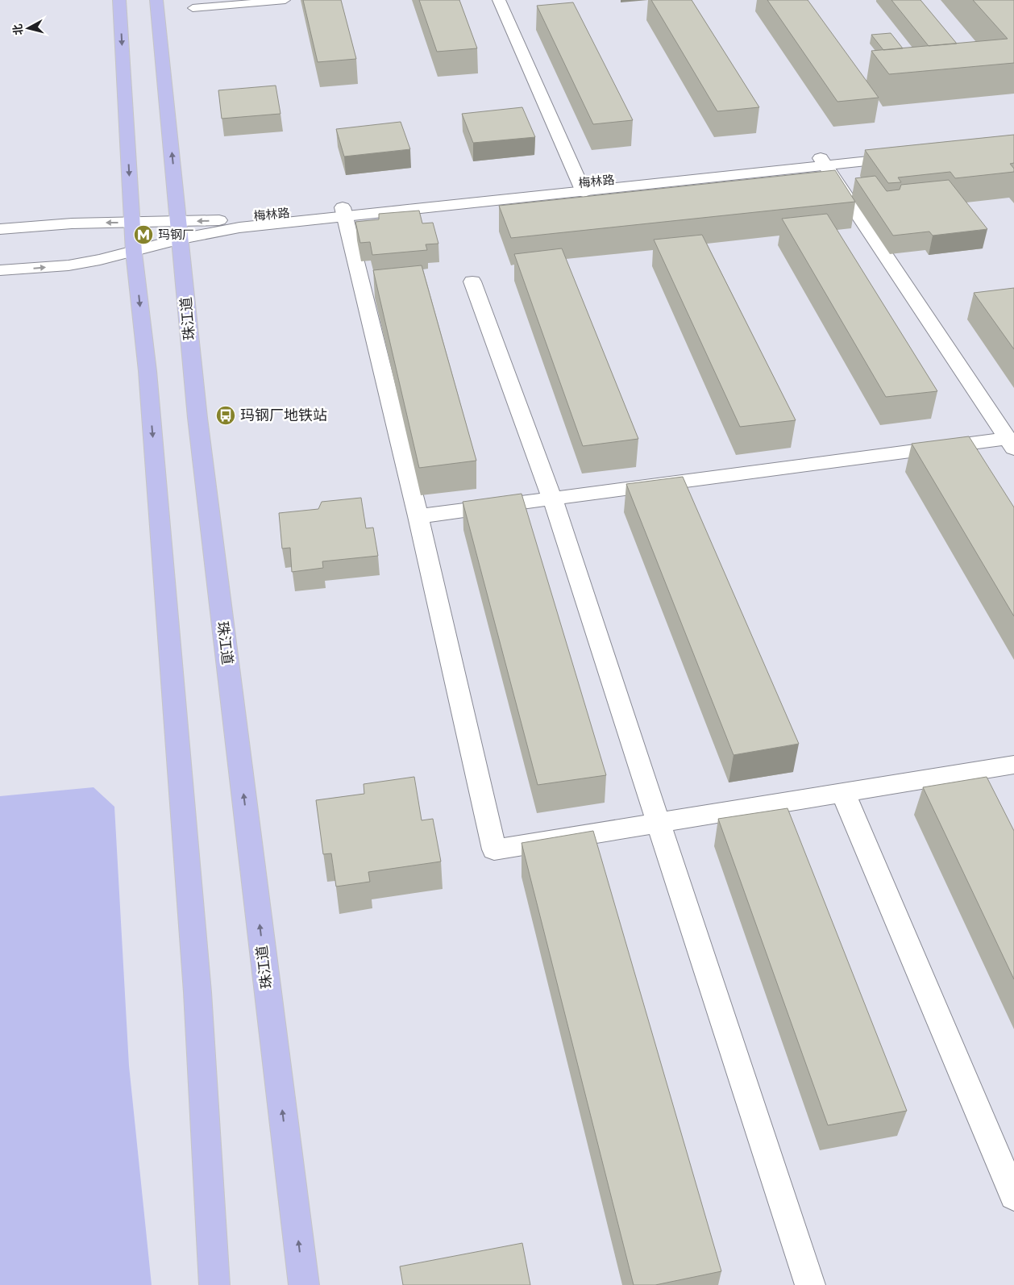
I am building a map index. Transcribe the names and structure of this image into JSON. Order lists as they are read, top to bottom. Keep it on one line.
{"streets":{"main road":["珠江道"],"street":["梅林路"]},"crossings":[["梅林路","珠江道"]],"places":{"metro station":["玛钢厂"],"bus stop":["玛钢厂地铁站"]},"north":"left"}
